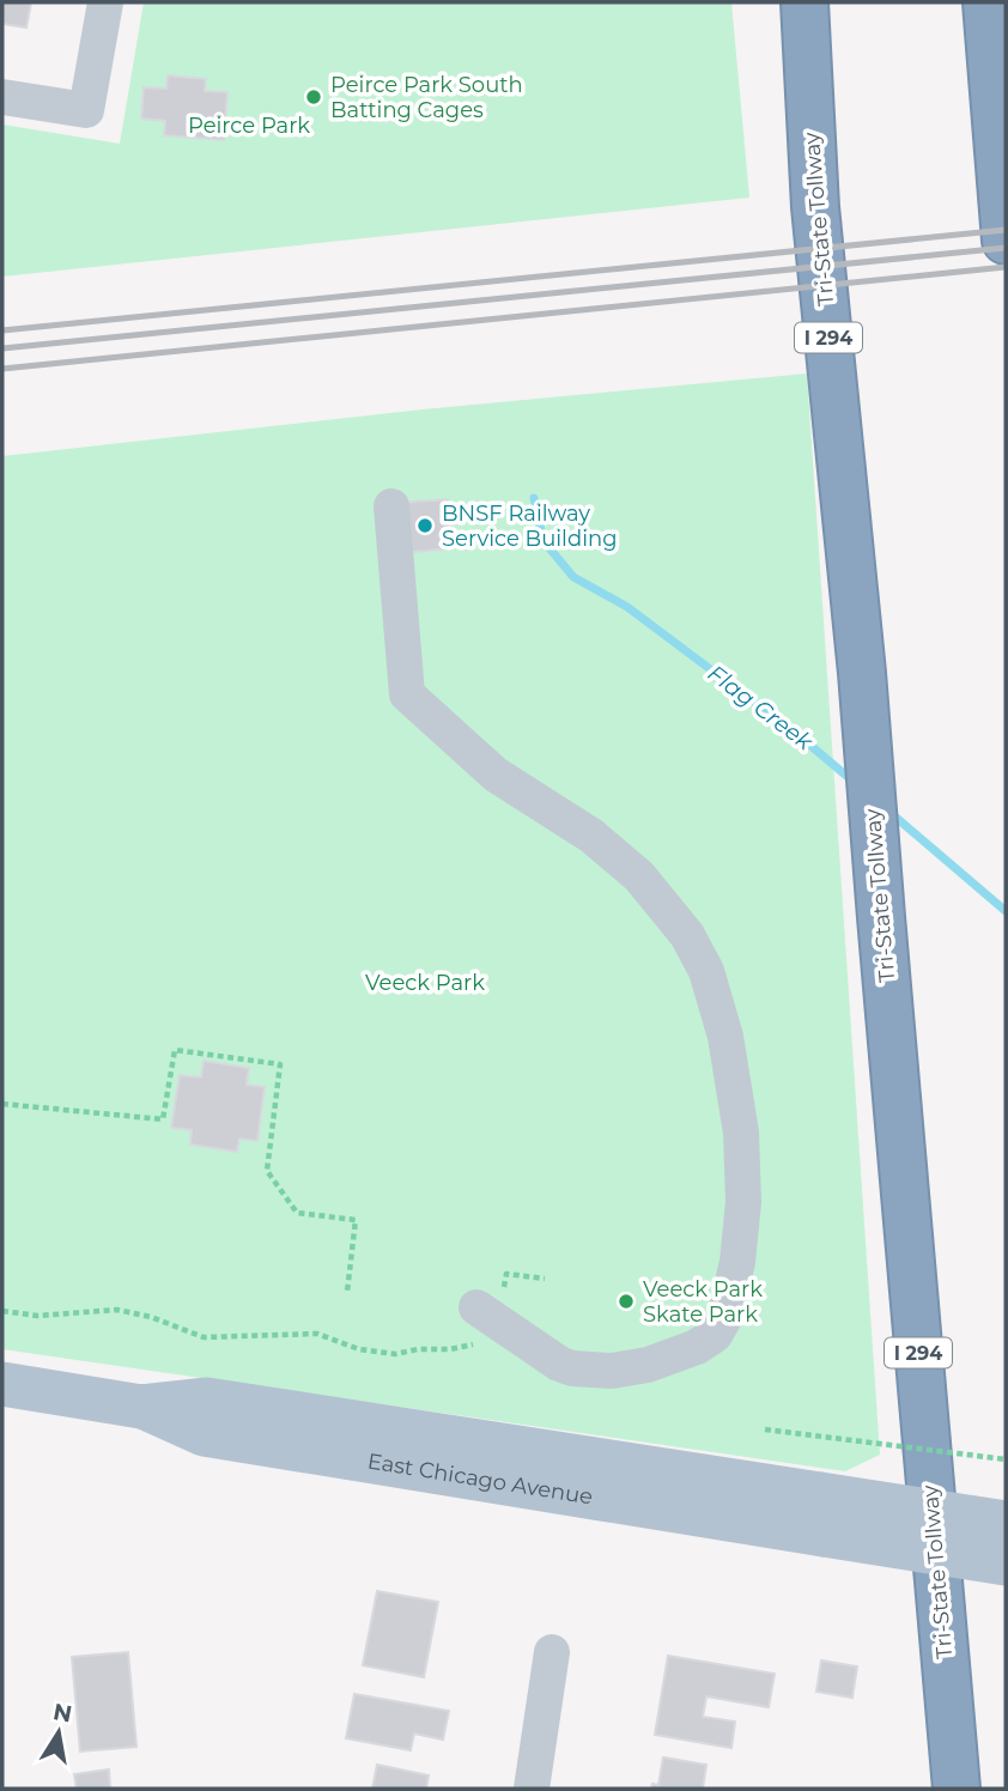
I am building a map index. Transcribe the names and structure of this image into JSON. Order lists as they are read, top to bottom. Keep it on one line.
{"streets":{"highway":["Tri-State Tollway","I 294"],"main road":["East Chicago Avenue"]},"water":["Flag Creek"],"parks":["Peirce Park","Veeck Park"],"places":["Peirce Park South Batting Cages","BNSF Railway Service Building","Veeck Park Skate Park"],"north":"top"}
